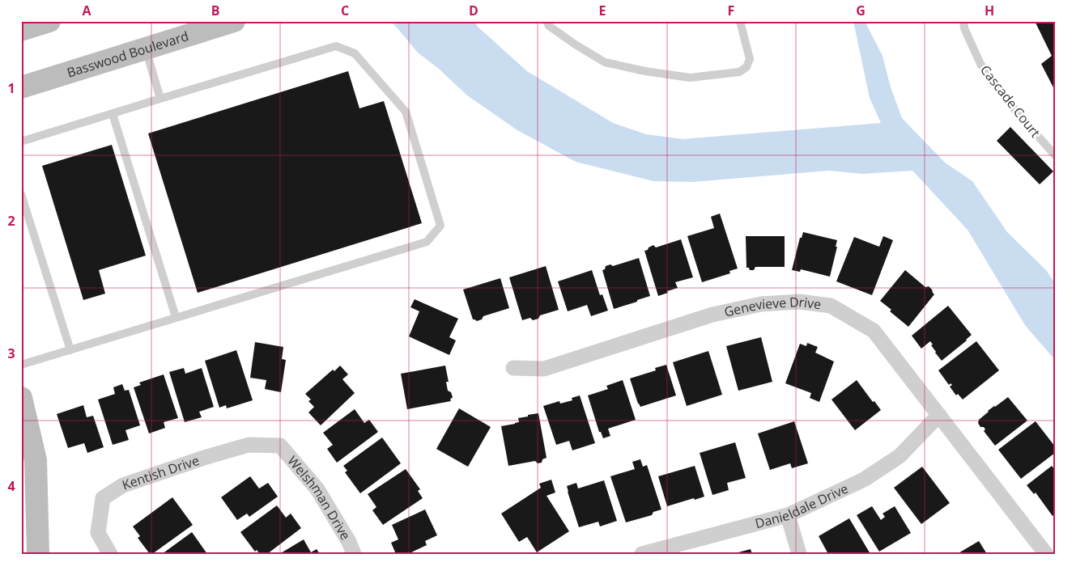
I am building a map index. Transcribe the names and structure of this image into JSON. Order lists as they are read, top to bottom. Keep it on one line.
{"streets":{"main road":["Basswood Boulevard"],"street":["Genevieve Drive","Kentish Drive","Welshman Drive","Danieldale Drive"],"lane":["Cascade Court"]},"crossings":[["Genevieve Drive","Danieldale Drive"],["Kentish Drive","Welshman Drive"]],"grid":{"columns":["A","B","C","D","E","F","G","H"],"rows":["1","2","3","4"]}}
